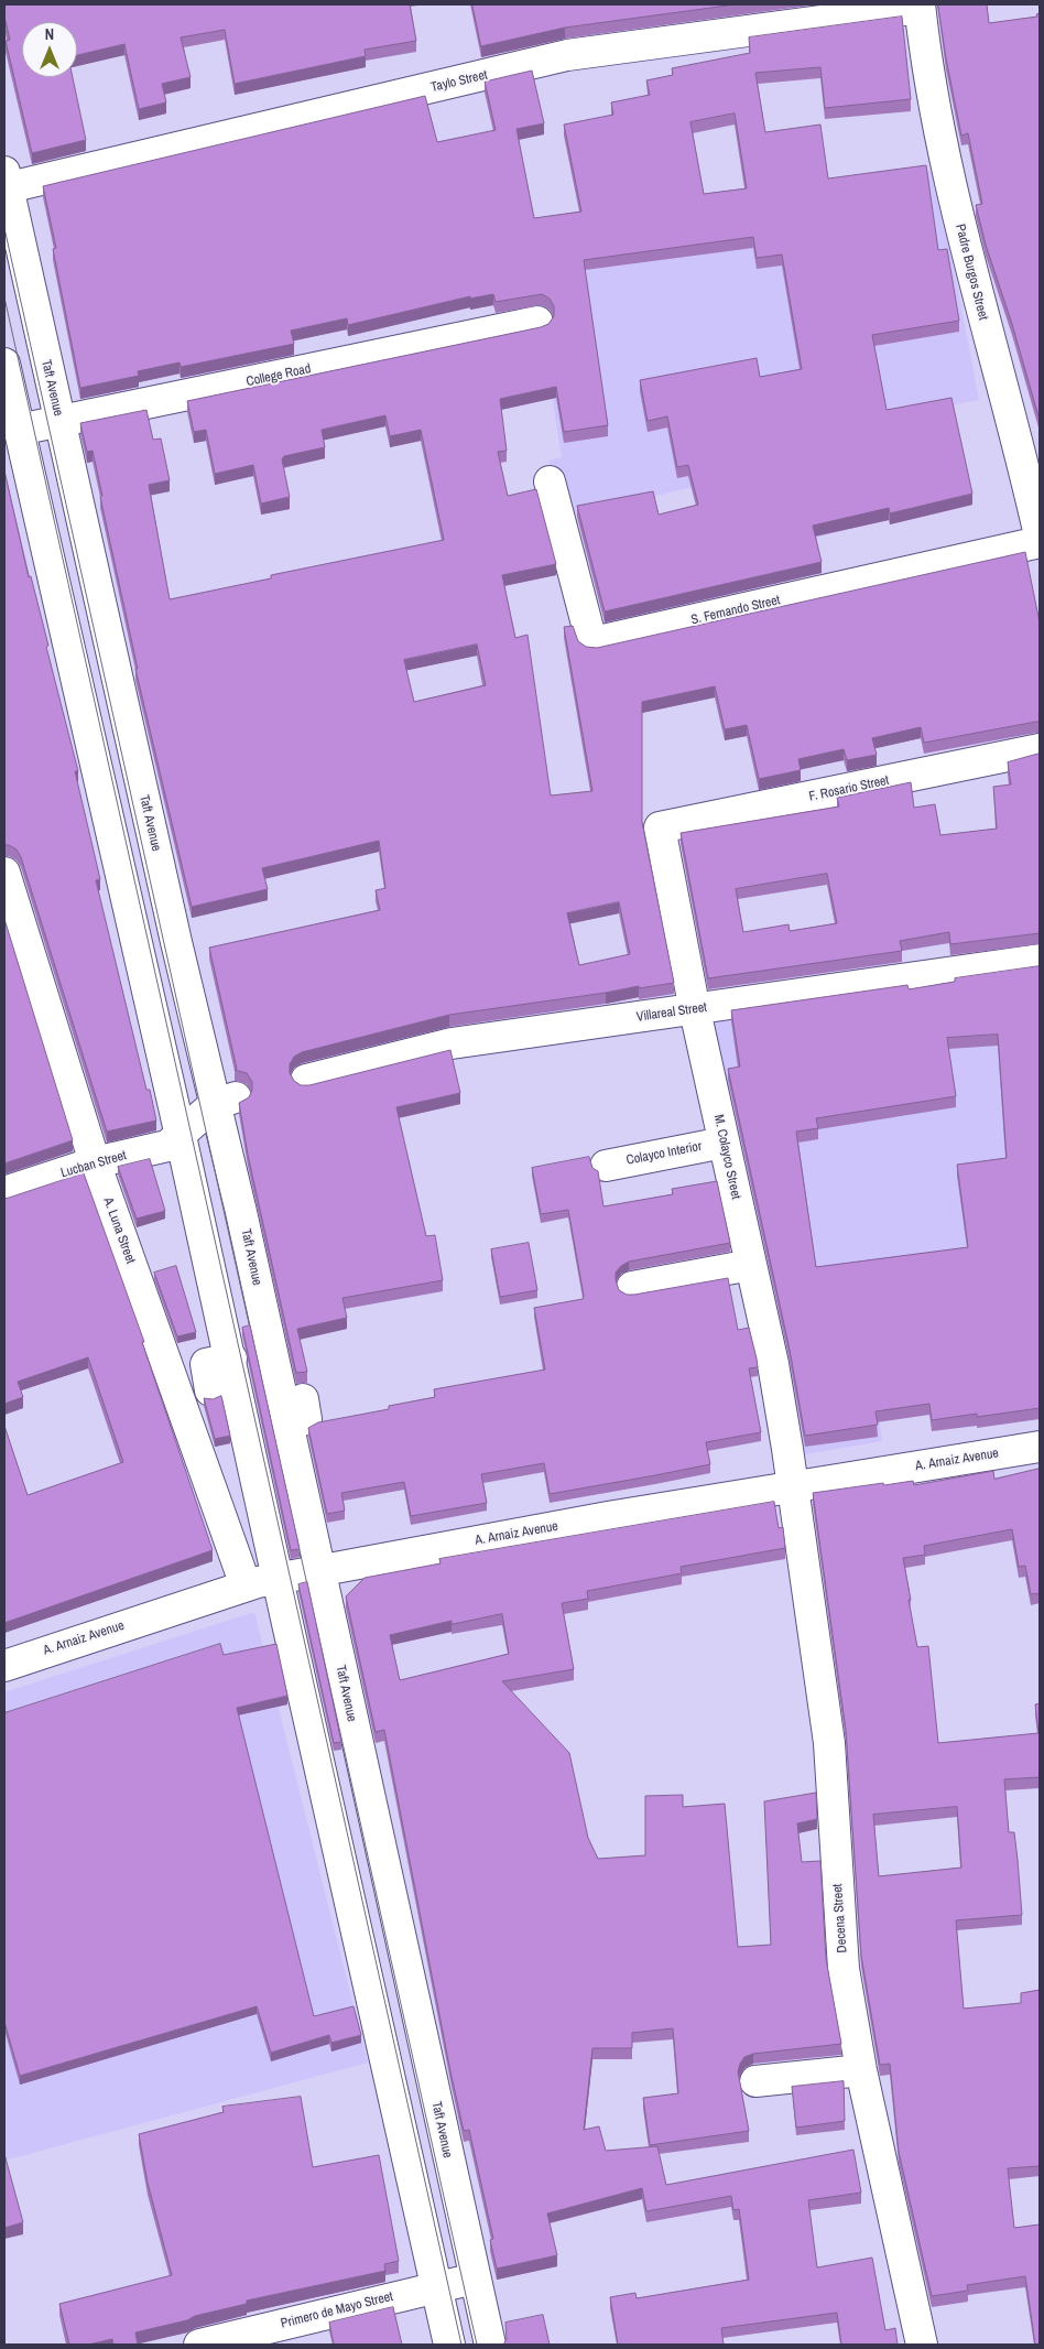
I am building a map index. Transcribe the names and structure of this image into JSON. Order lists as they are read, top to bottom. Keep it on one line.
{"streets":{"street":["Taylo Street","Padre Burgos Street","College Road","Taft Avenue","S. Fernando Street","F. Rosario Street","Villareal Street","Colayco Interior","M. Colayco Street","Lucban Street","A. Luna Street","A. Arnaiz Avenue","Decena Street","Primero de Mayo Street"]},"crossings":[["Taylo Street","Padre Burgos Street"],["Taylo Street","Taft Avenue"],["College Road","Taft Avenue"],["Taft Avenue","A. Arnaiz Avenue"],["Taft Avenue","Primero de Mayo Street"],["F. Rosario Street","M. Colayco Street"],["Villareal Street","M. Colayco Street"],["Colayco Interior","M. Colayco Street"],["M. Colayco Street","A. Arnaiz Avenue"],["M. Colayco Street","Decena Street"],["Lucban Street","A. Luna Street"],["A. Luna Street","A. Arnaiz Avenue"],["A. Arnaiz Avenue","Decena Street"]],"north":"top"}
